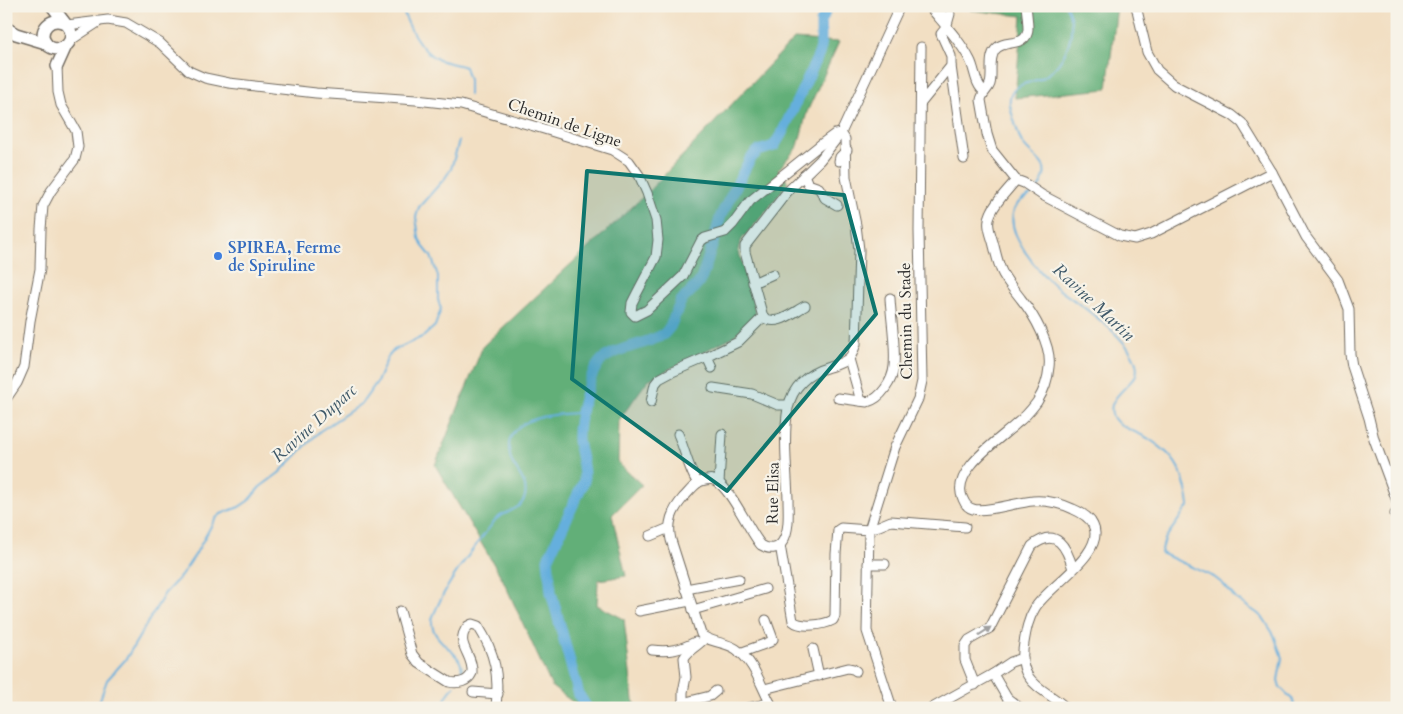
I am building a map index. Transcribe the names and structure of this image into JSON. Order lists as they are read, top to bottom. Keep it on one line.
{"streets":{"street":["Chemin de Ligne","Chemin du Stade","Rue Elisa"]},"water":["Ravine Martin","Ravine Duparc"],"places":["SPIREA, Ferme de Spiruline"]}
